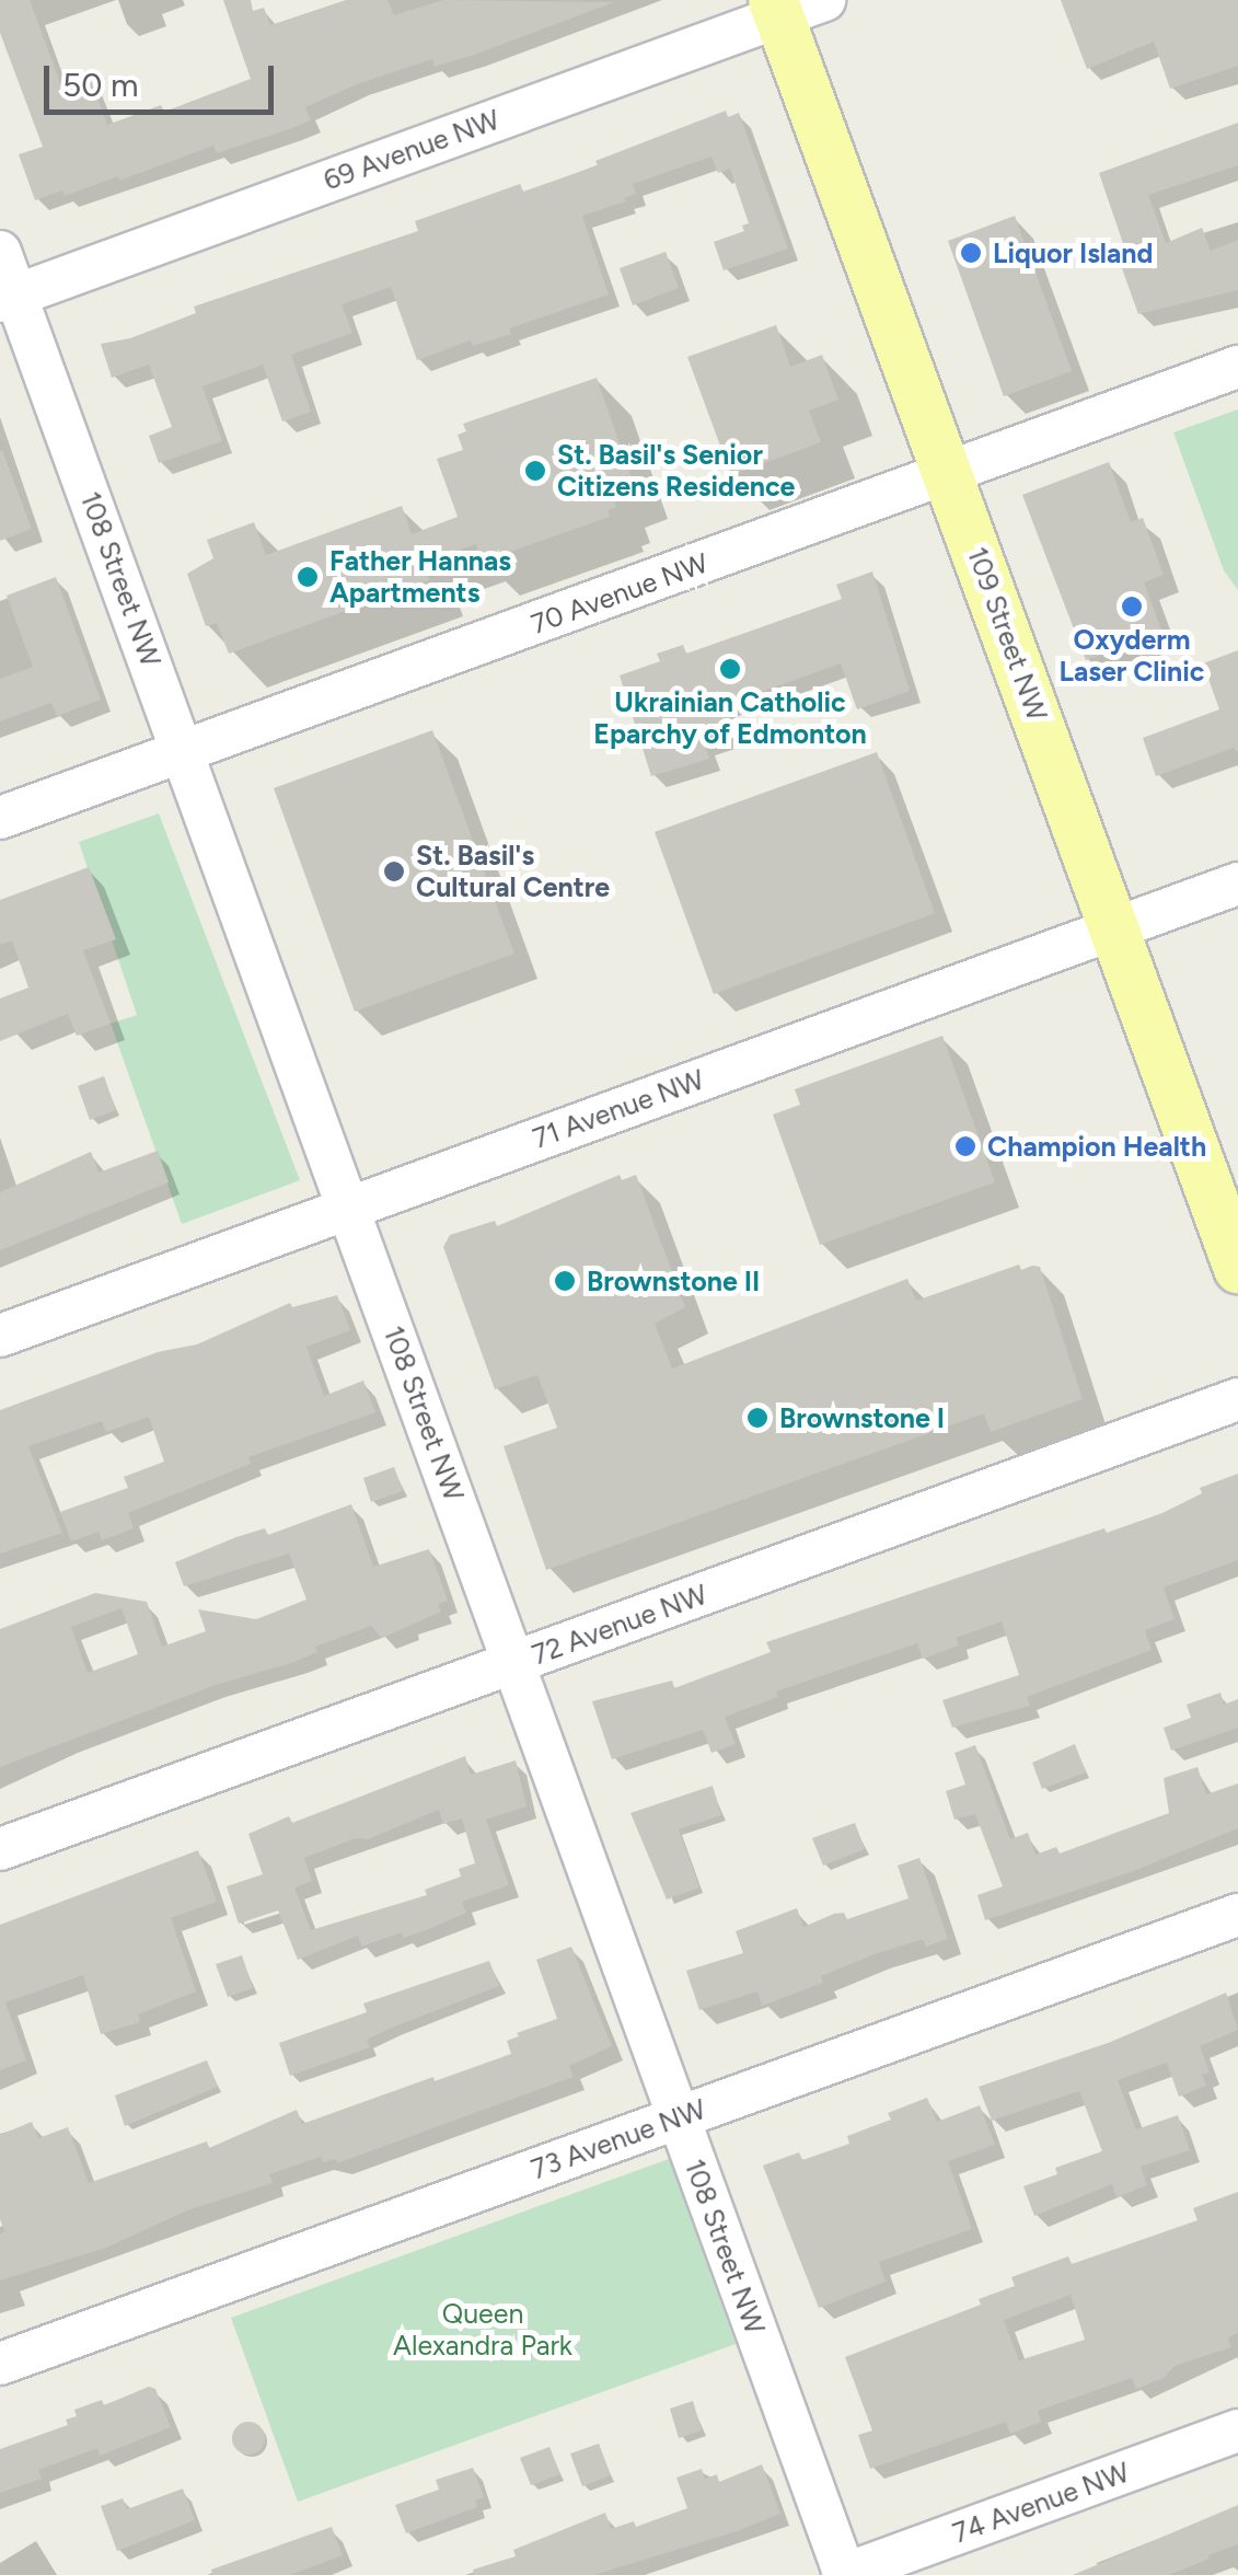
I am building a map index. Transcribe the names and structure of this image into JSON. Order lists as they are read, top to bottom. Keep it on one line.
{"streets":{"main road":["109 Street NW"],"street":["69 Avenue NW","108 Street NW","70 Avenue NW","71 Avenue NW","72 Avenue NW","73 Avenue NW","74 Avenue NW"]},"crossings":[["69 Avenue NW","108 Street NW"],["69 Avenue NW","109 Street NW"],["108 Street NW","70 Avenue NW"],["108 Street NW","71 Avenue NW"],["108 Street NW","72 Avenue NW"],["108 Street NW","73 Avenue NW"],["108 Street NW","74 Avenue NW"],["70 Avenue NW","109 Street NW"],["109 Street NW","71 Avenue NW"]],"parks":["Queen Alexandra Park"],"places":["Liquor Island","St. Basil's Senior Citizens Residence","Father Hannas Apartments","Oxyderm Laser Clinic","Ukrainian Catholic Eparchy of Edmonton","St. Basil's Cultural Centre","Champion Health","Brownstone II","Brownstone I"],"scale_bar":"50 m"}
